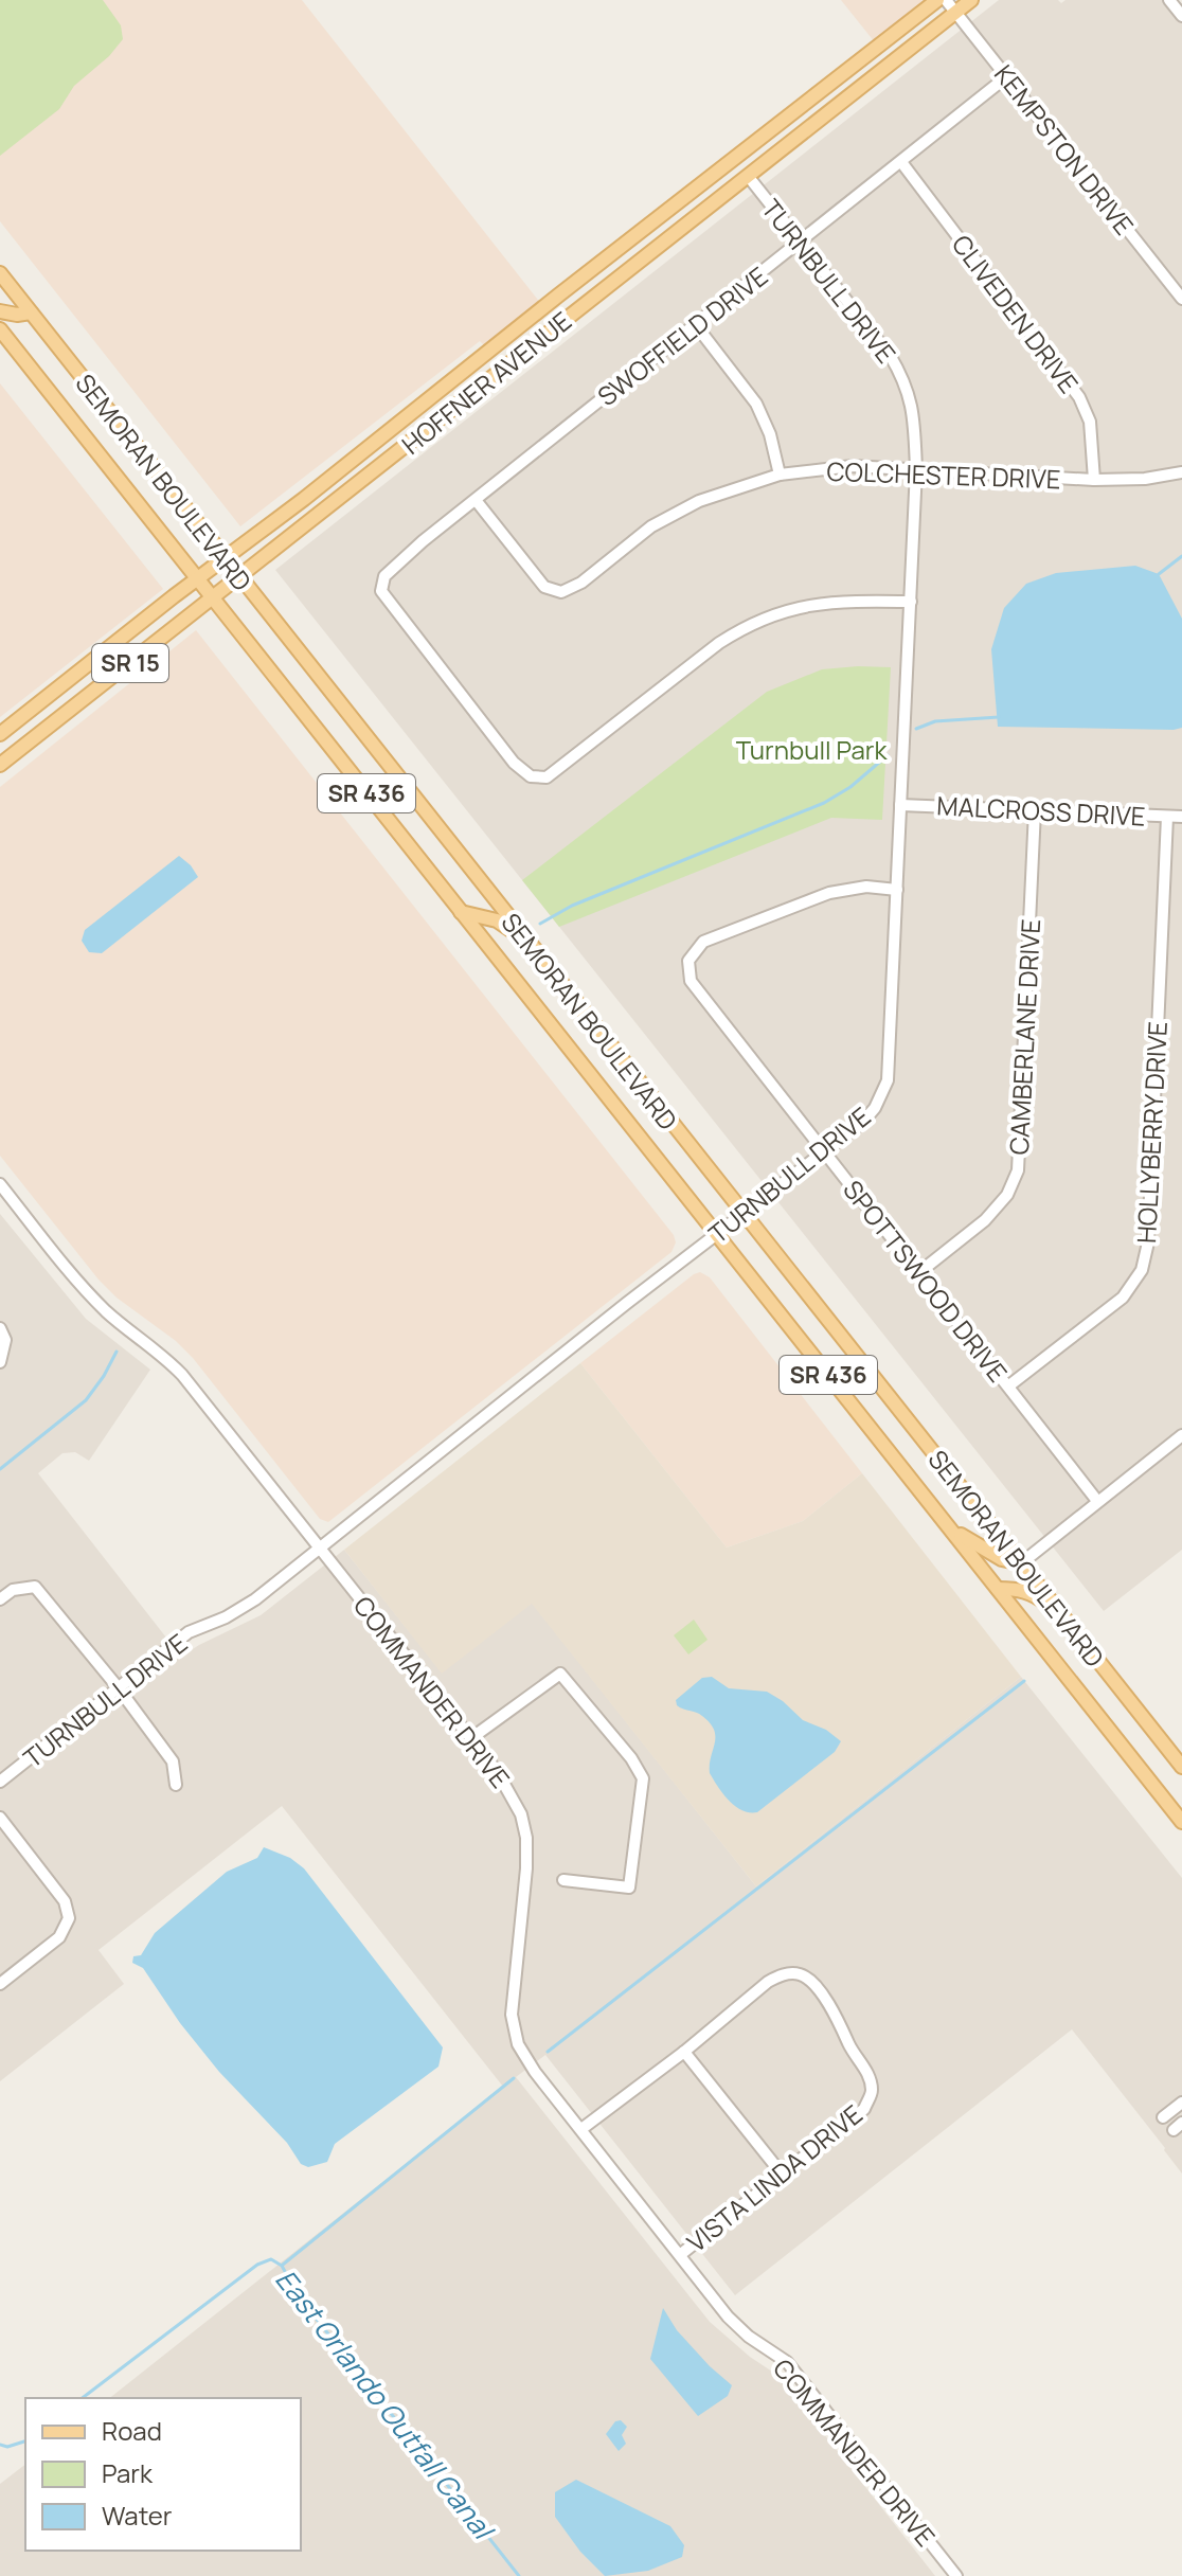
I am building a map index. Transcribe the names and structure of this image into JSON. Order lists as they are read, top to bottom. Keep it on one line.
{"streets":{"main road":["HOFFNER AVENUE","SEMORAN BOULEVARD","SR 15","SR 436"],"street":["KEMPSTON DRIVE","TURNBULL DRIVE","CLIVEDEN DRIVE","SWOFFIELD DRIVE","COLCHESTER DRIVE","MALCROSS DRIVE","CAMBERLANE DRIVE","HOLLYBERRY DRIVE","SPOTTSWOOD DRIVE","COMMANDER DRIVE","VISTA LINDA DRIVE"]},"crossings":[["KEMPSTON DRIVE","SWOFFIELD DRIVE"],["KEMPSTON DRIVE","HOFFNER AVENUE"],["TURNBULL DRIVE","SWOFFIELD DRIVE"],["TURNBULL DRIVE","HOFFNER AVENUE"],["TURNBULL DRIVE","COLCHESTER DRIVE"],["TURNBULL DRIVE","SEMORAN BOULEVARD"],["TURNBULL DRIVE","MALCROSS DRIVE"],["TURNBULL DRIVE","SPOTTSWOOD DRIVE"],["TURNBULL DRIVE","COMMANDER DRIVE"],["CLIVEDEN DRIVE","SWOFFIELD DRIVE"],["CLIVEDEN DRIVE","COLCHESTER DRIVE"],["SWOFFIELD DRIVE","COLCHESTER DRIVE"],["HOFFNER AVENUE","SEMORAN BOULEVARD"],["MALCROSS DRIVE","CAMBERLANE DRIVE"],["MALCROSS DRIVE","HOLLYBERRY DRIVE"],["CAMBERLANE DRIVE","SPOTTSWOOD DRIVE"],["HOLLYBERRY DRIVE","SPOTTSWOOD DRIVE"],["COMMANDER DRIVE","VISTA LINDA DRIVE"]],"water":["East Orlando Outfall Canal"],"parks":["Turnbull Park"],"legend":["Road","Park","Water"]}
